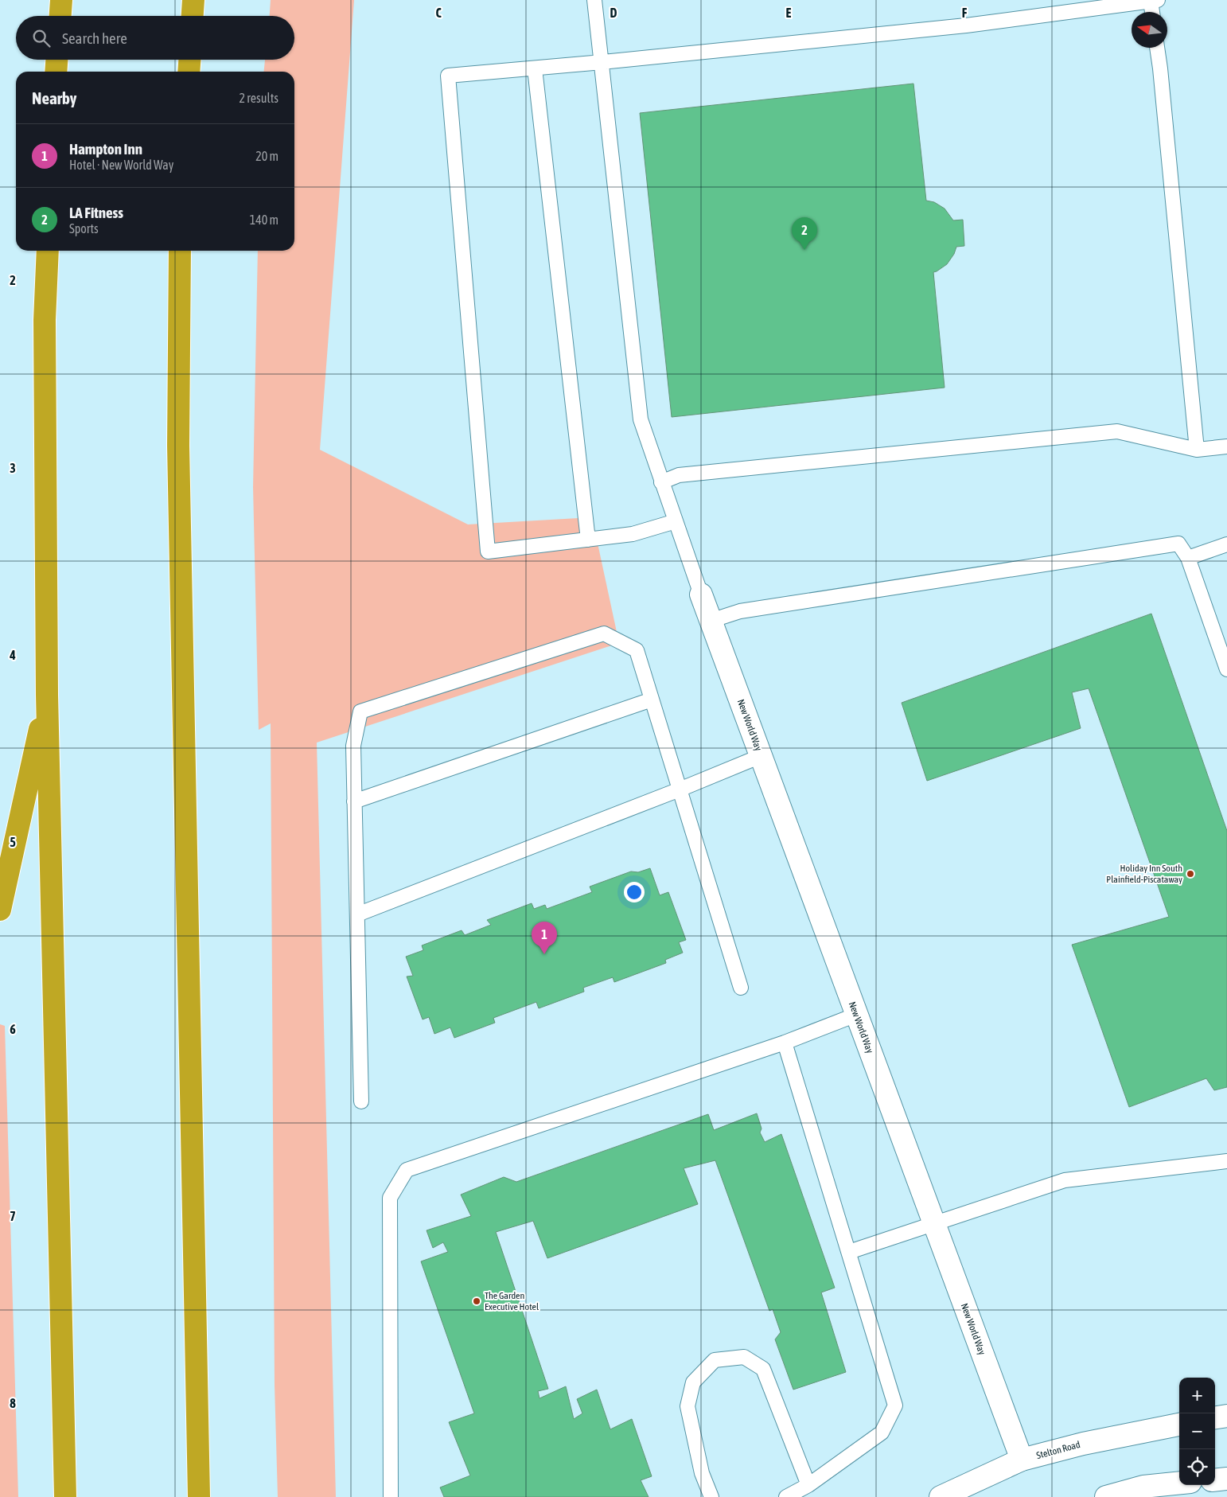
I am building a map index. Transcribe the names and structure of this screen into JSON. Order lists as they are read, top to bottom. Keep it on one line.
{"streets":{"street":["New World Way","Stelton Road"]},"crossings":[["New World Way","Stelton Road"]],"places":["Holiday Inn South Plainfield-Piscataway","The Garden Executive Hotel"],"north":"left","page":{"search":"Search here","heading":["Nearby","2 results"],"list":[{"mark":"1","name":"Hampton Inn","note":"Hotel · New World Way","value":"20 m"},{"mark":"2","name":"LA Fitness","note":"Sports","value":"140 m"}],"pins":["2","1"],"map_buttons":["+","−"]},"grid":{"columns":["C","D","E","F"],"rows":["2","3","4","5","6","7","8"]}}
